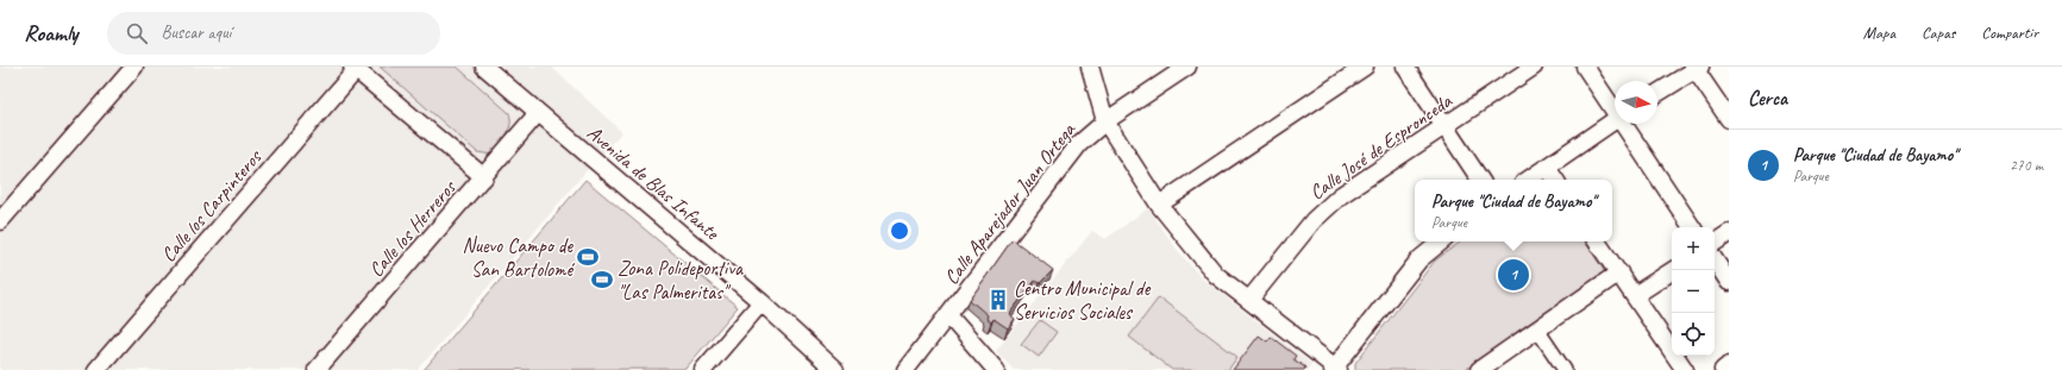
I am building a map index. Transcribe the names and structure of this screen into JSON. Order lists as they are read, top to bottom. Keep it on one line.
{"streets":{"street":["Calle José de Espronceda","Avenida de Blas Infante","Calle Aparejador Juan Ortega","Calle los Carpinteros","Calle los Herreros"]},"crossings":[["Avenida de Blas Infante","Calle los Herreros"]],"places":{"sports":["Nuevo Campo de San Bartolomé","Zona Polideportiva \"Las Palmeritas\""],"building":["Centro Municipal de Servicios Sociales"]},"north":"right","page":{"header":"Roamly","search":"Buscar aquí","nav":["Mapa","Capas","Compartir"],"heading":"Cerca","list":[{"mark":"1","name":"Parque \"Ciudad de Bayamo\"","note":"Parque","value":"270 m"}],"popup":["Parque \"Ciudad de Bayamo\"","Parque"],"map_buttons":["+","−"],"pins":"1"}}
